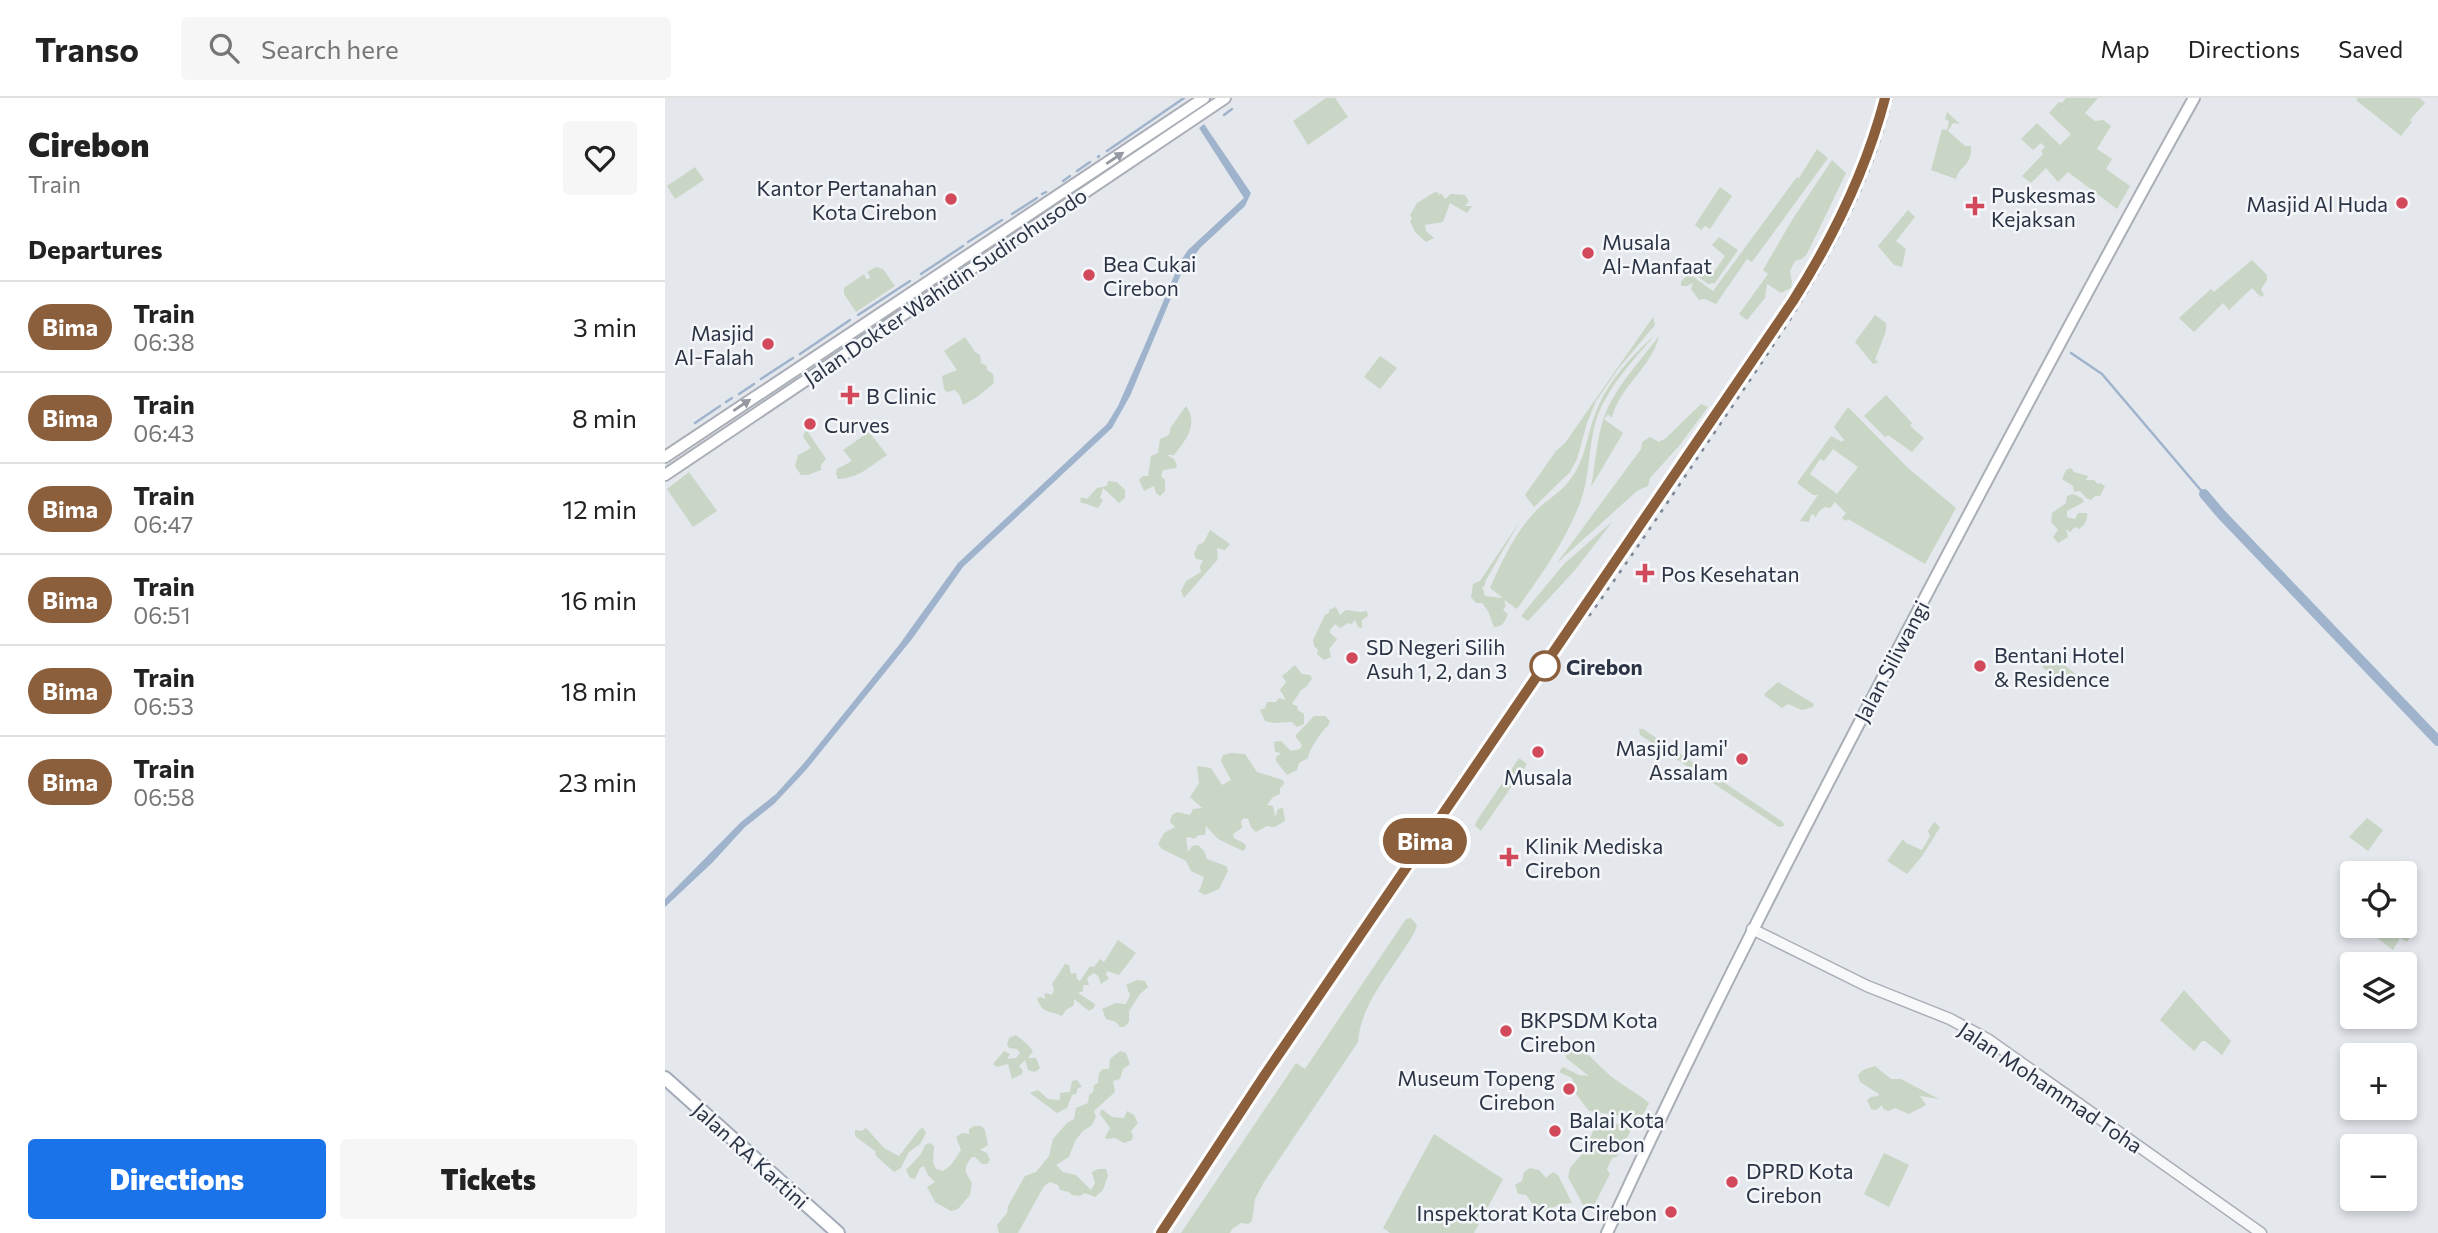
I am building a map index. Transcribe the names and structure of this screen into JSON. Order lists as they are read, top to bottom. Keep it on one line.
{"streets":{"main road":["Jalan Dokter Wahidin Sudirohusodo","Jalan Siliwangi","Jalan RA Kartini"],"street":["Jalan Mohammad Toha"]},"crossings":[["Jalan Siliwangi","Jalan Mohammad Toha"]],"places":{"other":["Kantor Pertanahan Kota Cirebon","Masjid Al Huda","Musala Al-Manfaat","Bea Cukai Cirebon","Masjid Al-Falah","Curves","SD Negeri Silih Asuh 1, 2, dan 3","Cirebon","Bentani Hotel & Residence","Musala","Masjid Jami' Assalam","BKPSDM Kota Cirebon","Museum Topeng Cirebon","Balai Kota Cirebon","DPRD Kota Cirebon","Inspektorat Kota Cirebon"],"health":["Puskesmas Kejaksan","B Clinic","Pos Kesehatan","Klinik Mediska Cirebon"]},"page":{"header":"Transo","search":"Search here","nav":["Map","Directions","Saved"],"heading":[["Cirebon","Train"],"Departures"],"on_map":"Bima","list":[{"mark":"Bima","name":"Train","note":"06:38","value":"3 min"},{"mark":"Bima","name":"Train","note":"06:43","value":"8 min"},{"mark":"Bima","name":"Train","note":"06:47","value":"12 min"},{"mark":"Bima","name":"Train","note":"06:51","value":"16 min"},{"mark":"Bima","name":"Train","note":"06:53","value":"18 min"},{"mark":"Bima","name":"Train","note":"06:58","value":"23 min"}],"map_buttons":["+","−"],"buttons":["Directions","Tickets"]}}
